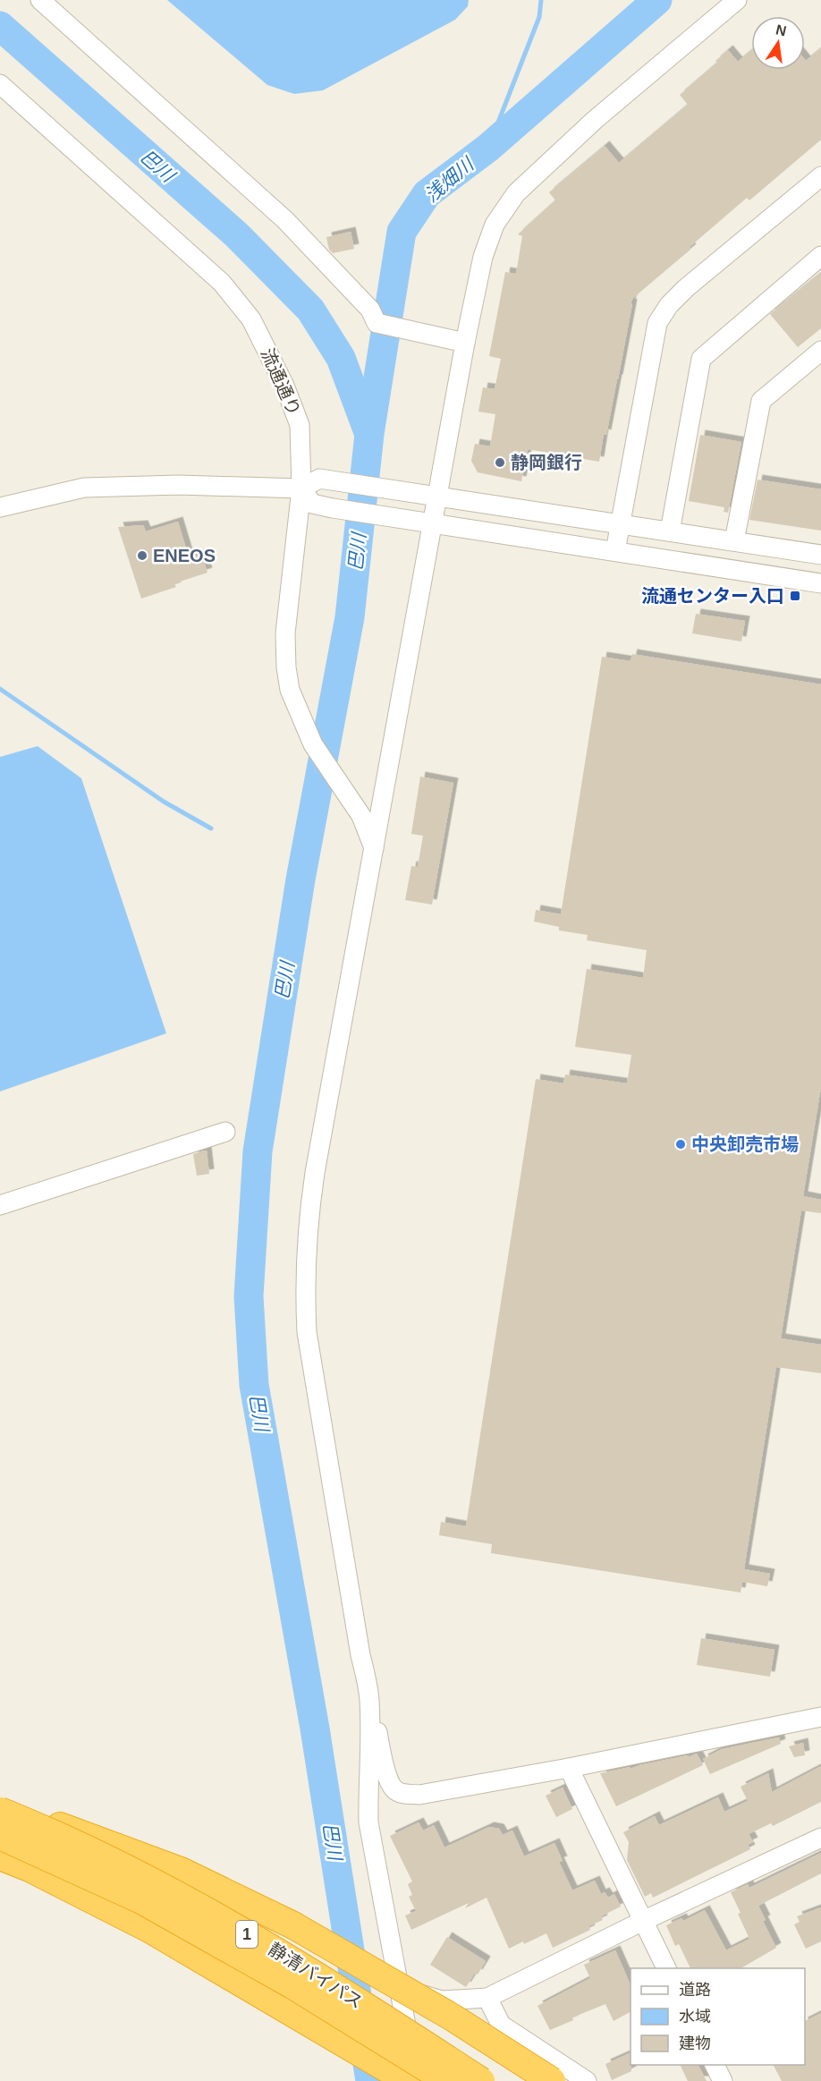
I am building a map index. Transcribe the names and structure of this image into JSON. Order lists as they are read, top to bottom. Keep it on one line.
{"streets":{"highway":["1","静清バイパス"],"street":["流通通り"]},"water":["巴川","浅畑川"],"places":{"other":["静岡銀行","ENEOS","中央卸売市場"],"transit":["流通センター入口"]},"legend":["道路","水域","建物"],"north":"top"}
